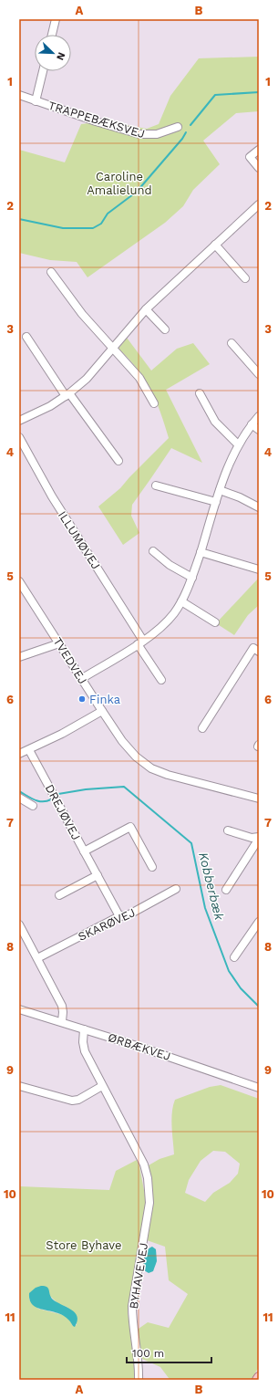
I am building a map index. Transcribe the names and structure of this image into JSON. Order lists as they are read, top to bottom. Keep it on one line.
{"streets":{"street":["TRAPPEBÆKSVEJ","ILLUMØVEJ","TVEDVEJ","DREJØVEJ","SKARØVEJ","ØRBÆKVEJ","BYHAVEVEJ"]},"crossings":[["DREJØVEJ","SKARØVEJ"],["ØRBÆKVEJ","BYHAVEVEJ"]],"water":["Kobberbæk"],"parks":["Caroline Amalielund","Store Byhave"],"places":["Finka"],"scale_bar":"100 m","north":"bottom right","grid":{"columns":["A","B"],"rows":["1","2","3","4","5","6","7","8","9","10","11"]}}
